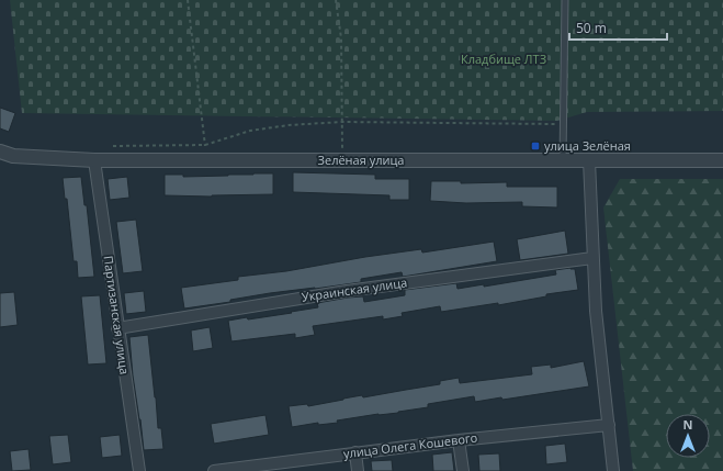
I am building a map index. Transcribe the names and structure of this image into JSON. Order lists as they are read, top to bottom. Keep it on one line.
{"streets":{"street":["Зелёная улица","Украинская улица","Партизанская улица","улица Олега Кошевого"]},"crossings":[["Зелёная улица","Партизанская улица"],["Украинская улица","Партизанская улица"]],"parks":["Кладбище ЛТЗ"],"places":{"transit":["улица Зелёная"]},"scale_bar":"50 m","north":"top"}
